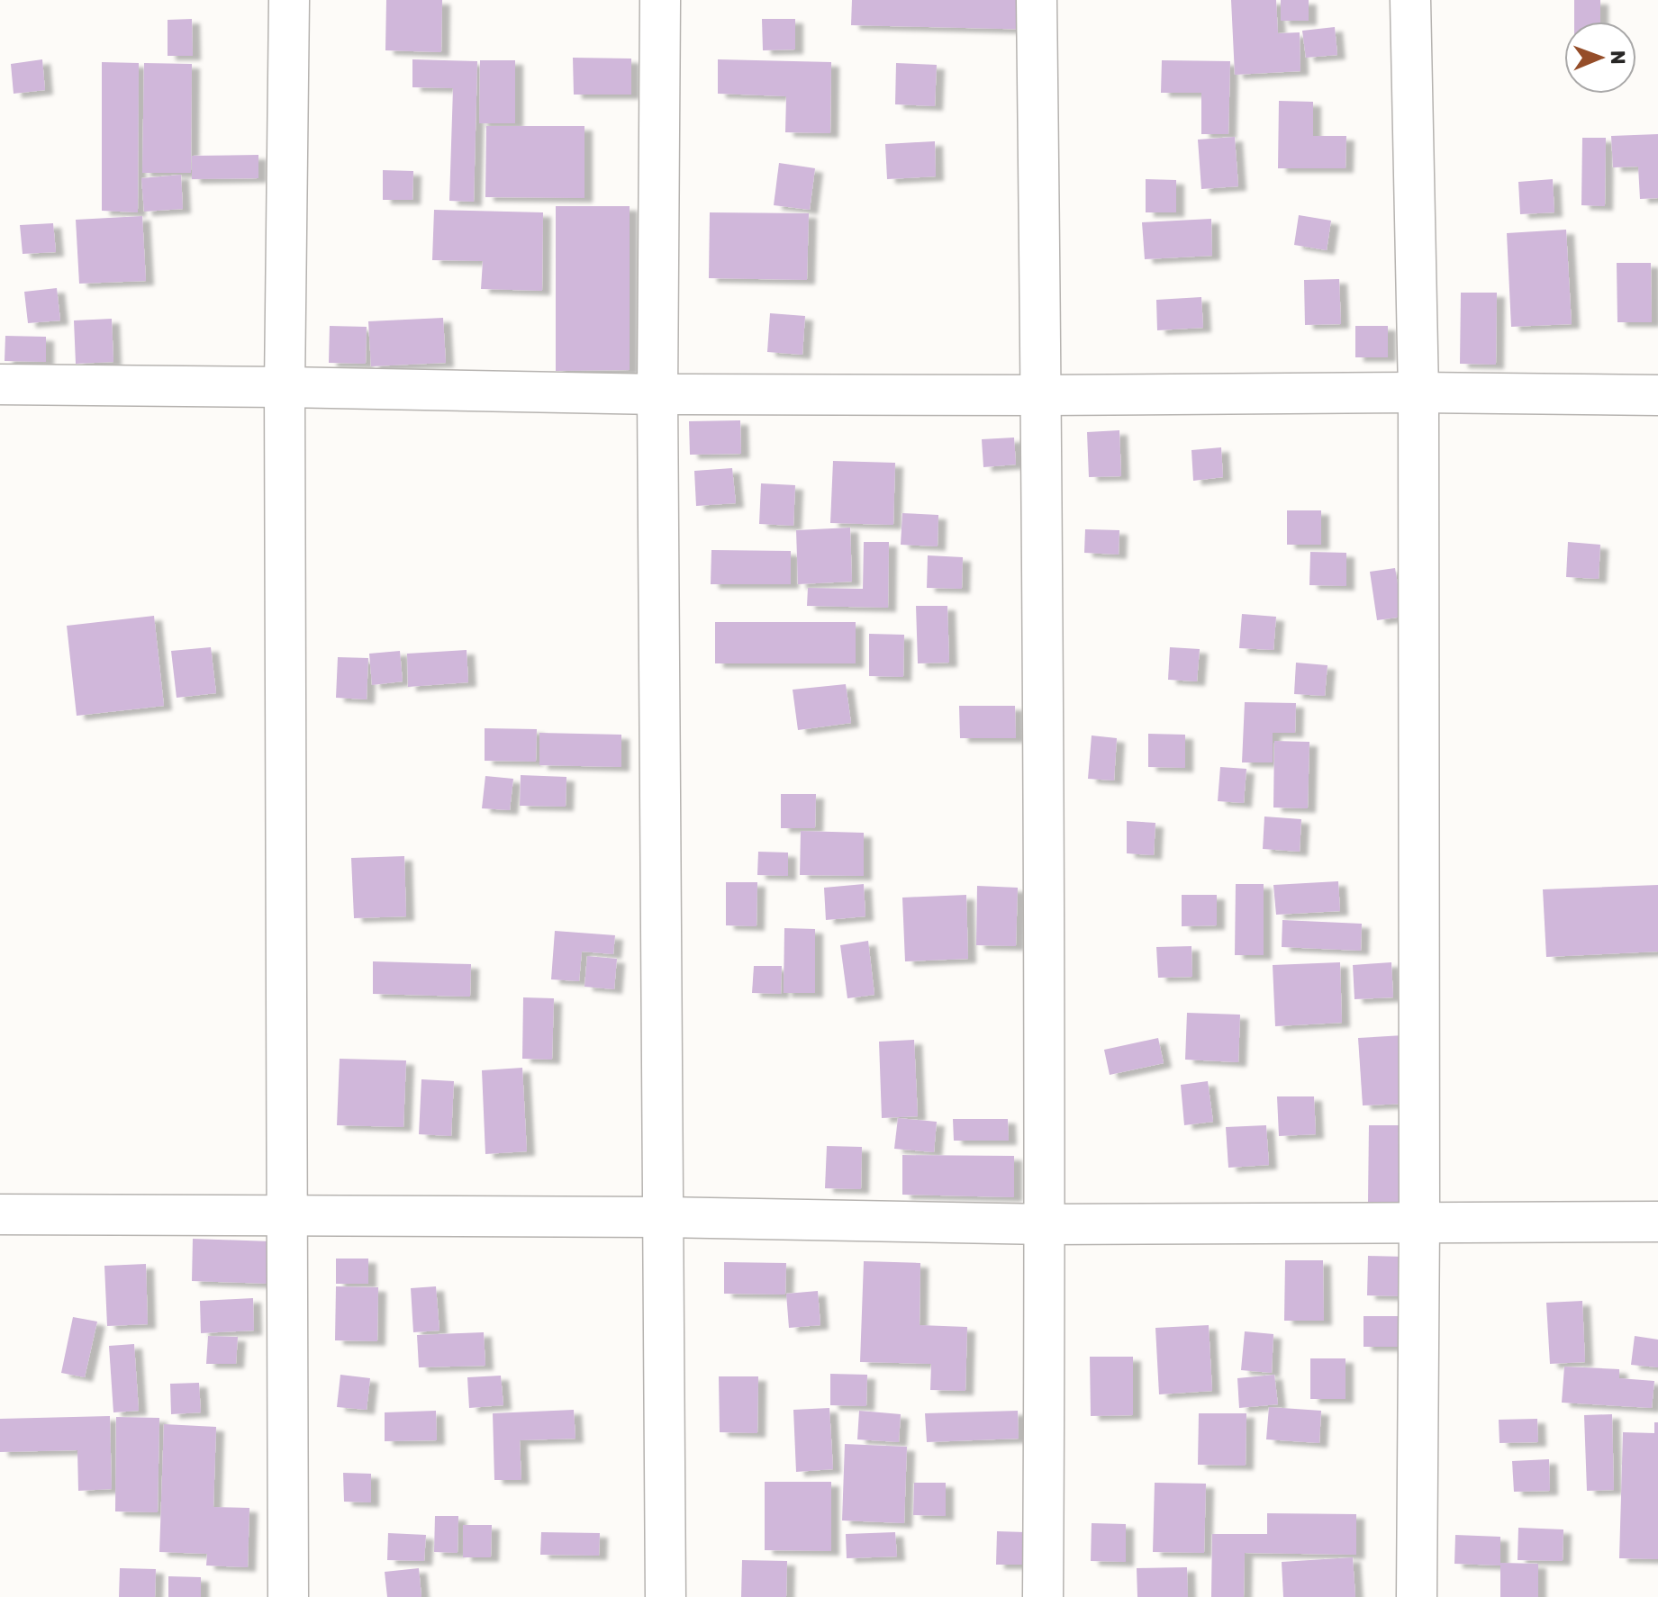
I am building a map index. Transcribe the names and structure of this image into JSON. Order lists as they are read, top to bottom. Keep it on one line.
{"north":"right"}
